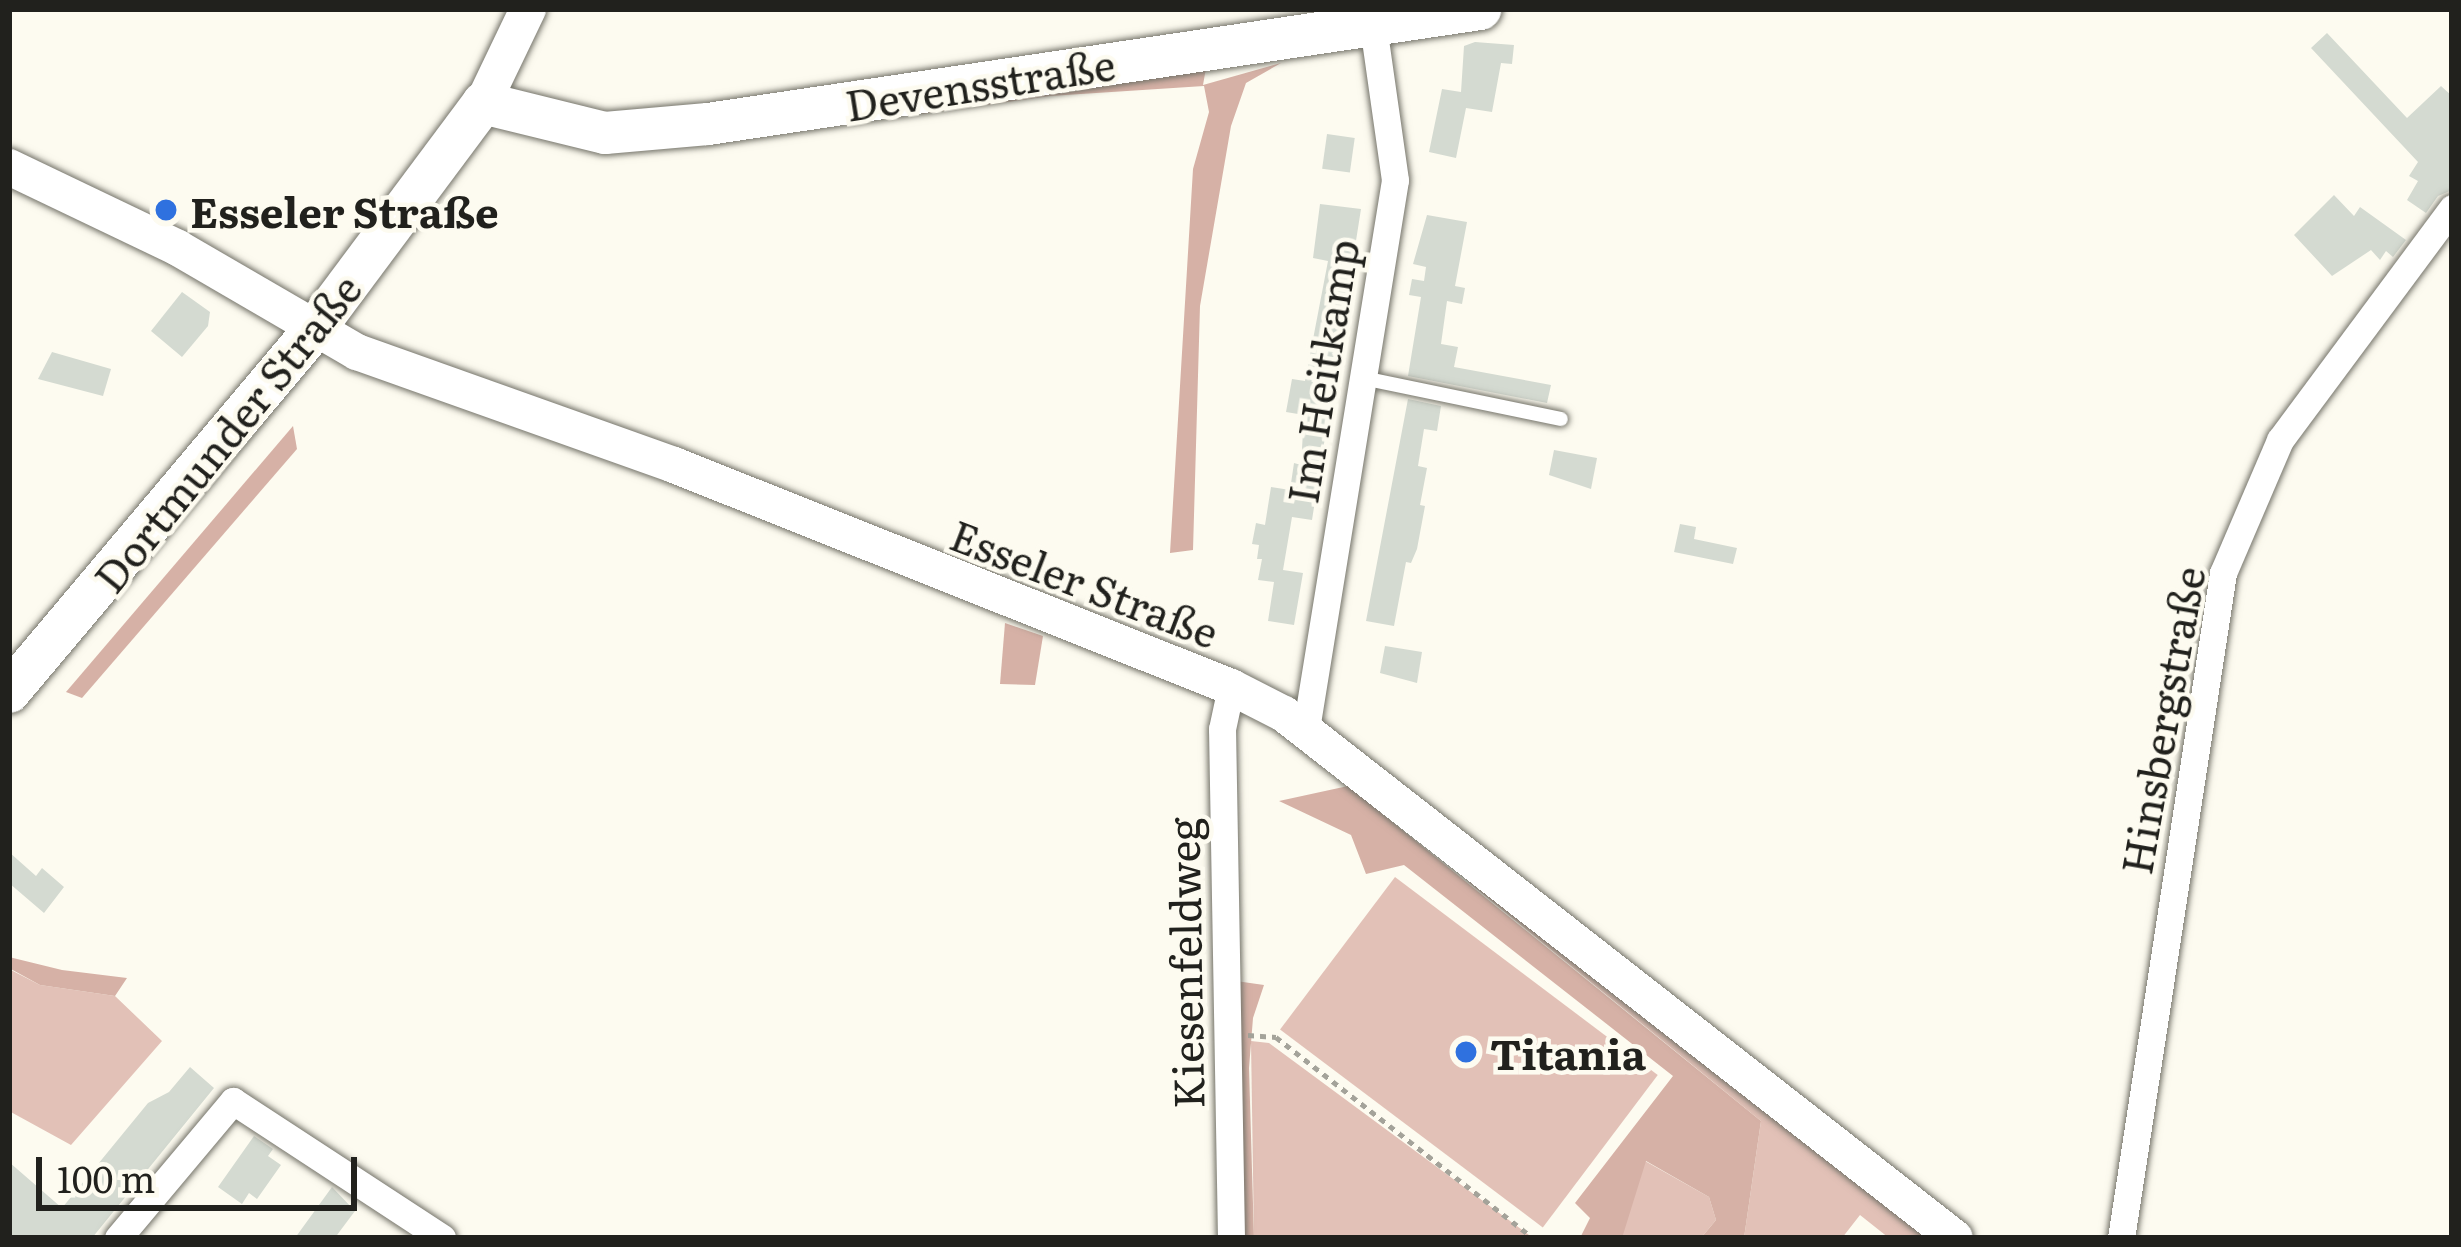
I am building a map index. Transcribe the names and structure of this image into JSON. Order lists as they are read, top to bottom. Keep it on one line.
{"streets":{"main road":["Devensstraße","Dortmunder Straße","Esseler Straße"],"street":["Im Heitkamp","Hinsbergstraße","Kiesenfeldweg"]},"crossings":[["Devensstraße","Im Heitkamp"],["Devensstraße","Dortmunder Straße"],["Im Heitkamp","Esseler Straße"],["Dortmunder Straße","Esseler Straße"],["Esseler Straße","Kiesenfeldweg"]],"places":["Esseler Straße","Titania"],"scale_bar":"100 m"}
